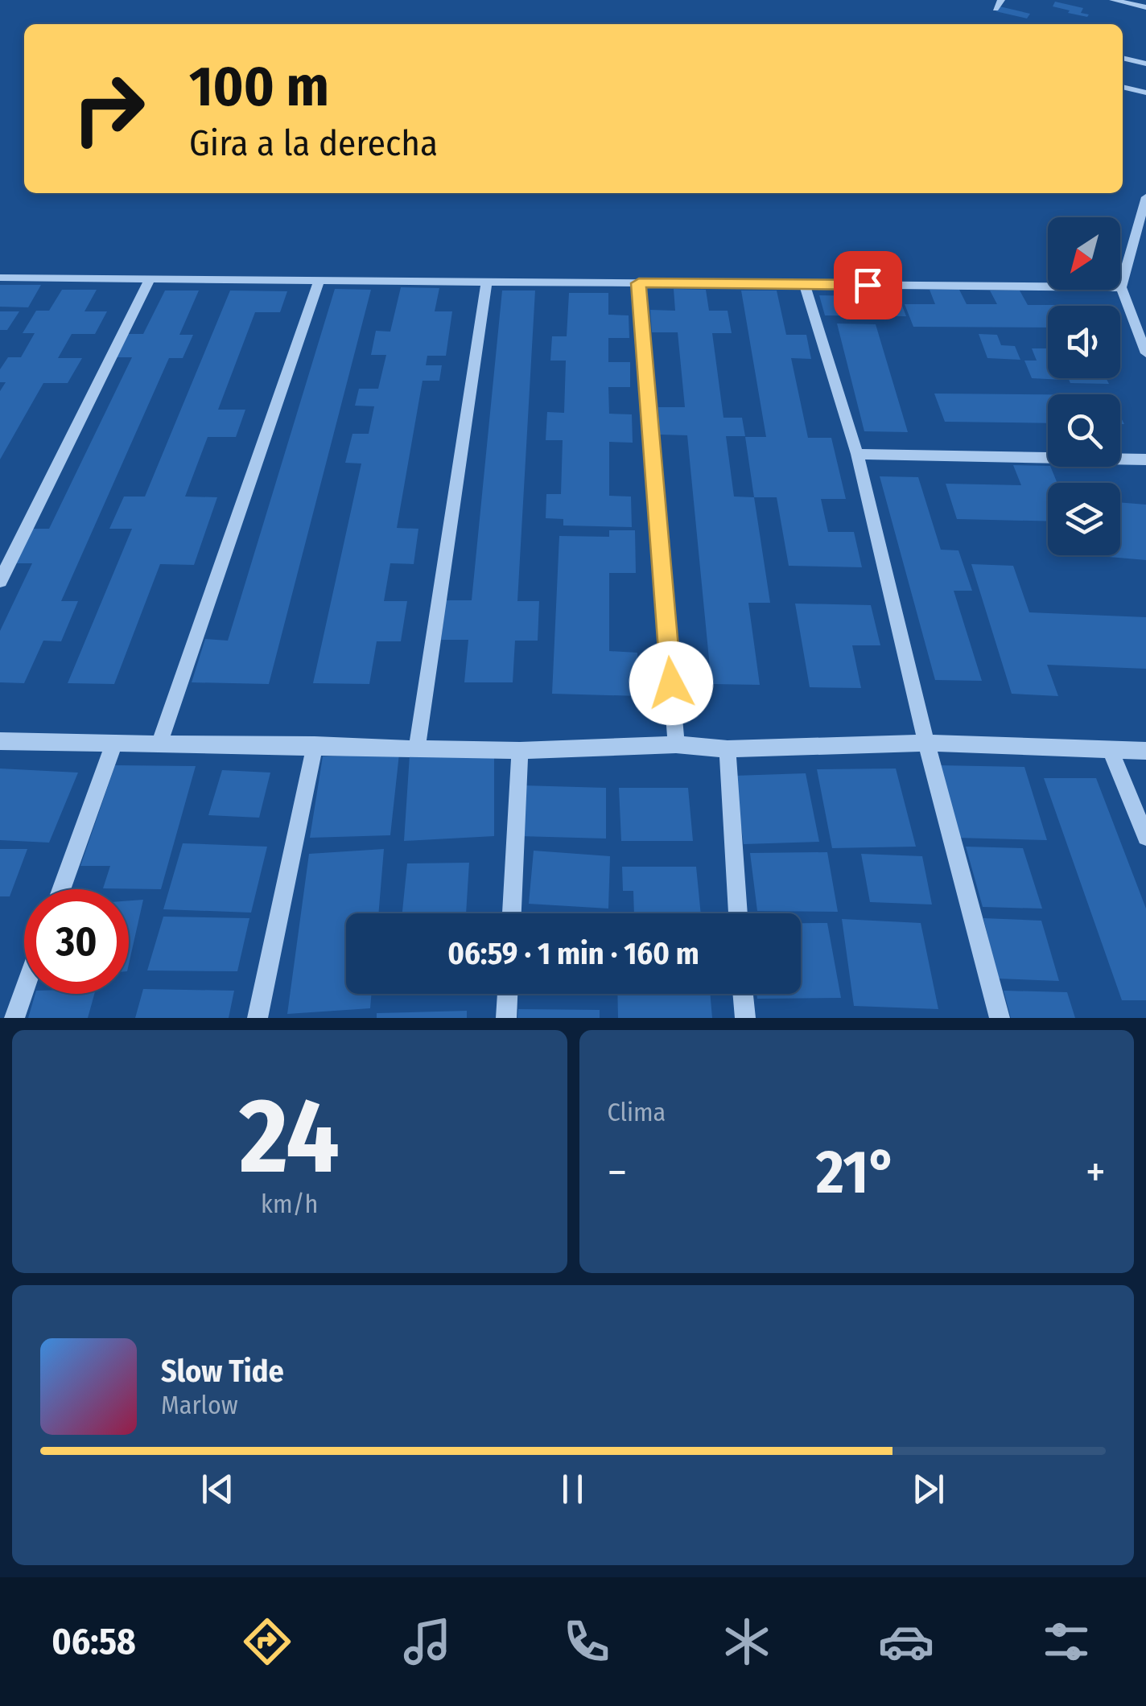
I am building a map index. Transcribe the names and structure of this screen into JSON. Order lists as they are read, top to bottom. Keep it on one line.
{"north":"bottom left","page":{"turn":["100 m","Gira a la derecha"],"limit":"30","trip":"06:59 · 1 min · 160 m","tile":[["24","km/h"],"Clima"],"heat":["−","21°","+"],"song":["Slow Tide","Marlow"],"tabs":"06:58"}}
